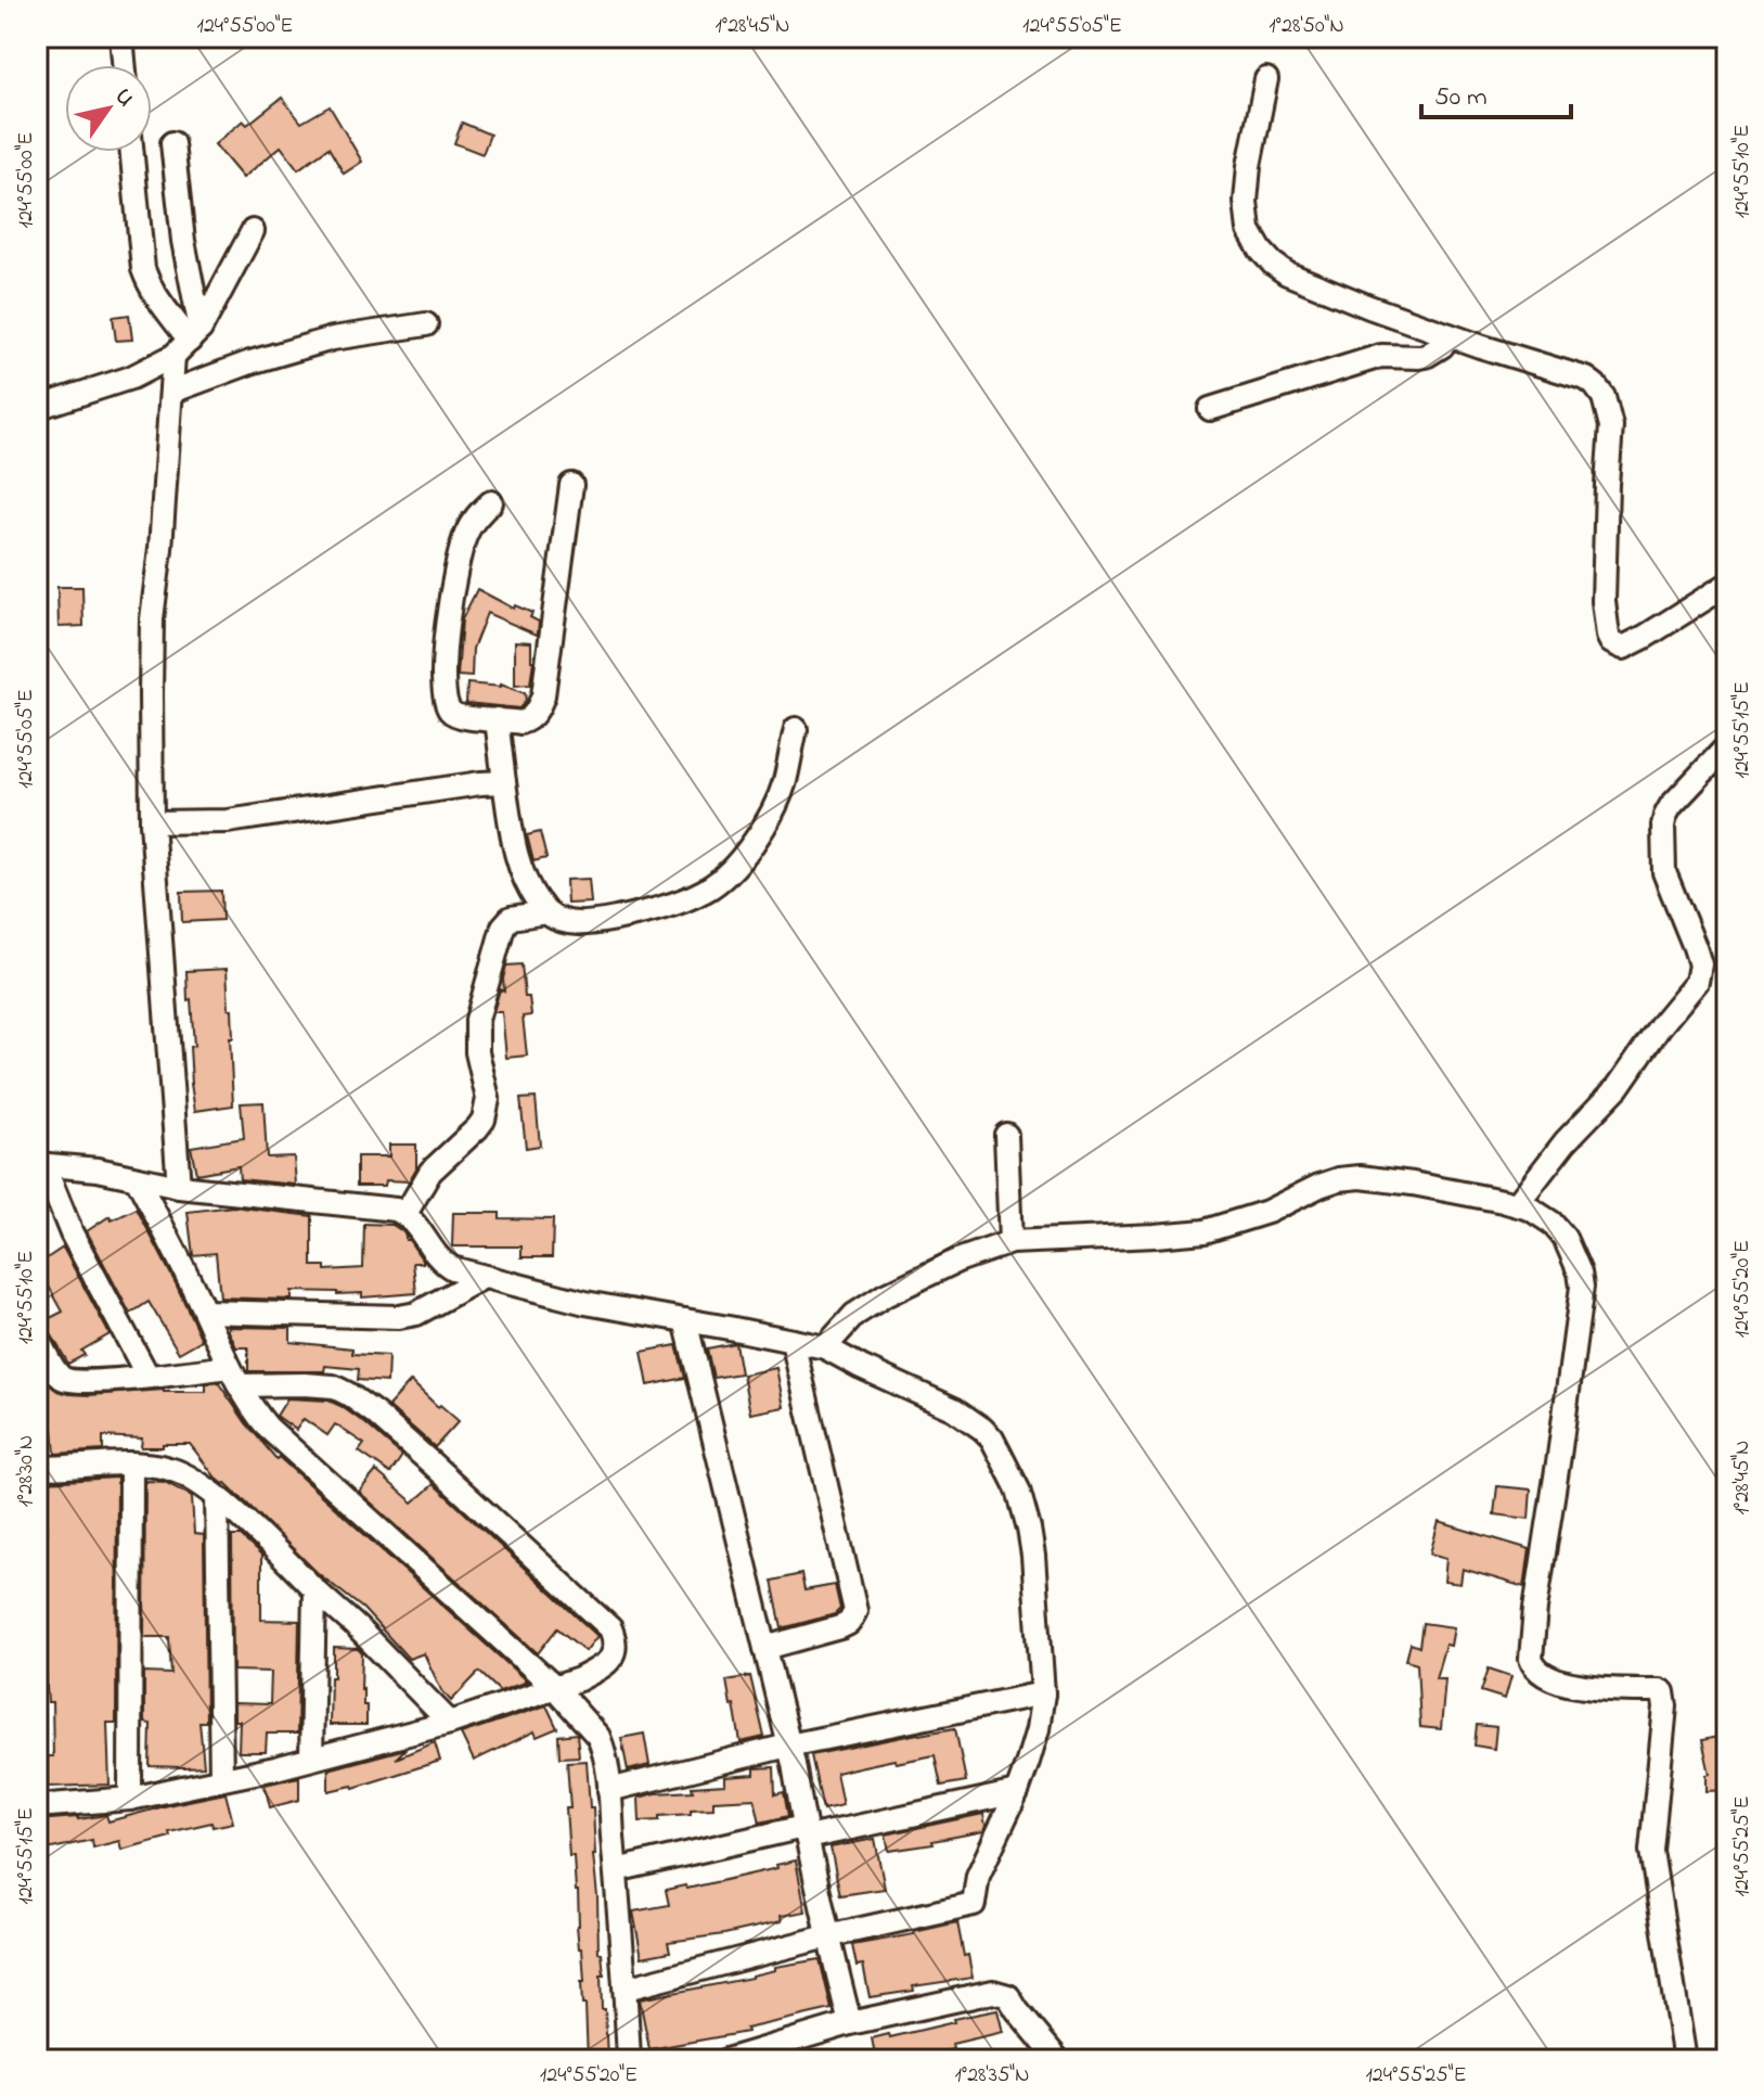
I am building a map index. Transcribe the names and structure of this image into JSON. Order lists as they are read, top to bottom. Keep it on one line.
{"scale_bar":"50 m","north":"top right","coordinates":["124°55'00\"E","1°28'45\"N","124°55'05\"E","1°28'50\"N","124°55'10\"E","124°55'15\"E","124°55'20\"E","1°28'30\"N","124°55'25\"E","1°28'35\"N"]}
